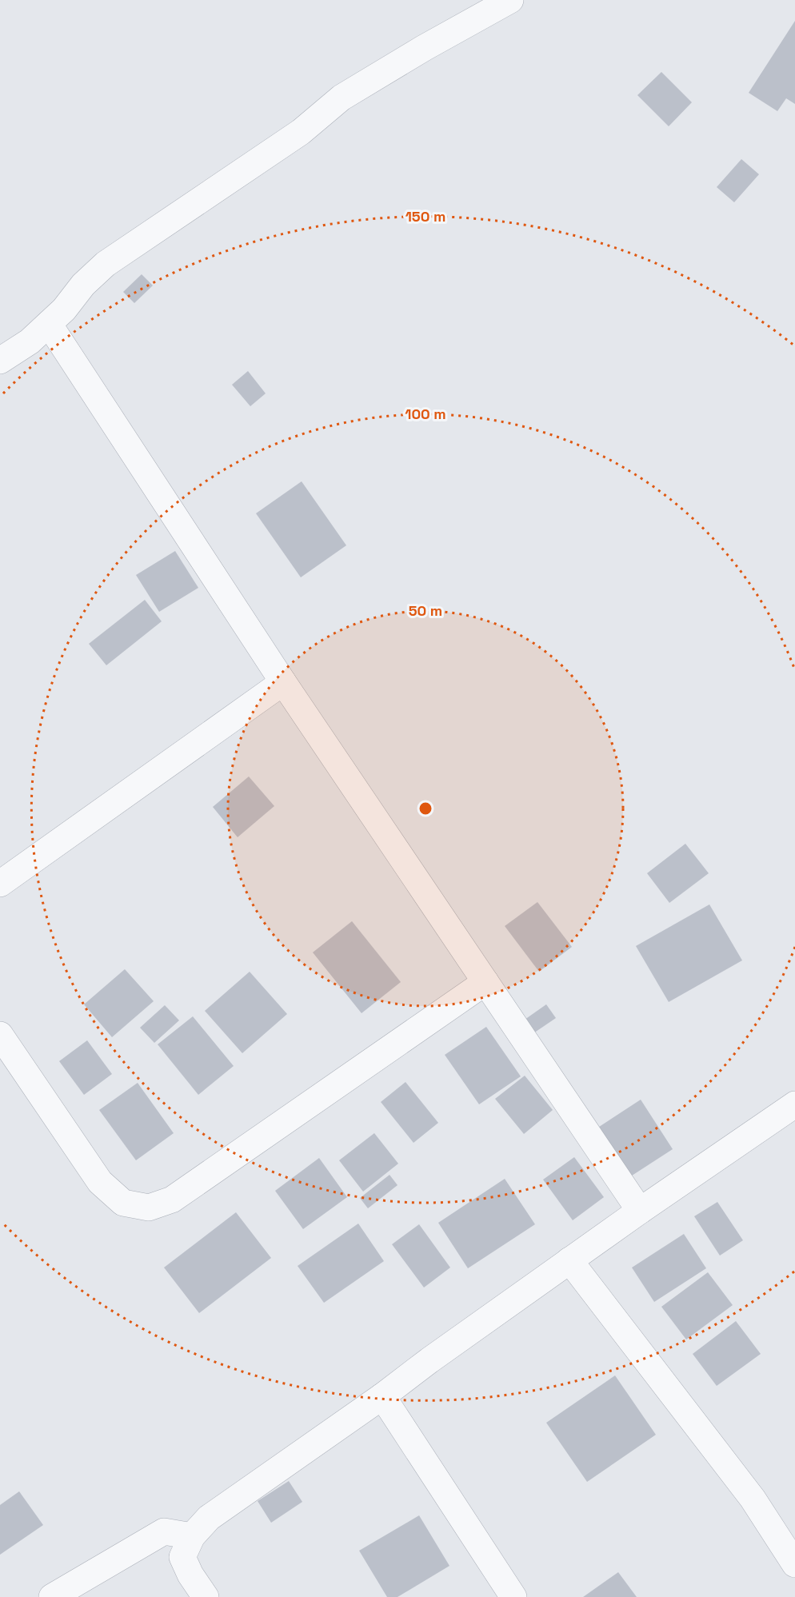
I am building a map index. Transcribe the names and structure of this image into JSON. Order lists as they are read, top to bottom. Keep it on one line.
{"rings":["150 m","100 m","50 m"]}
